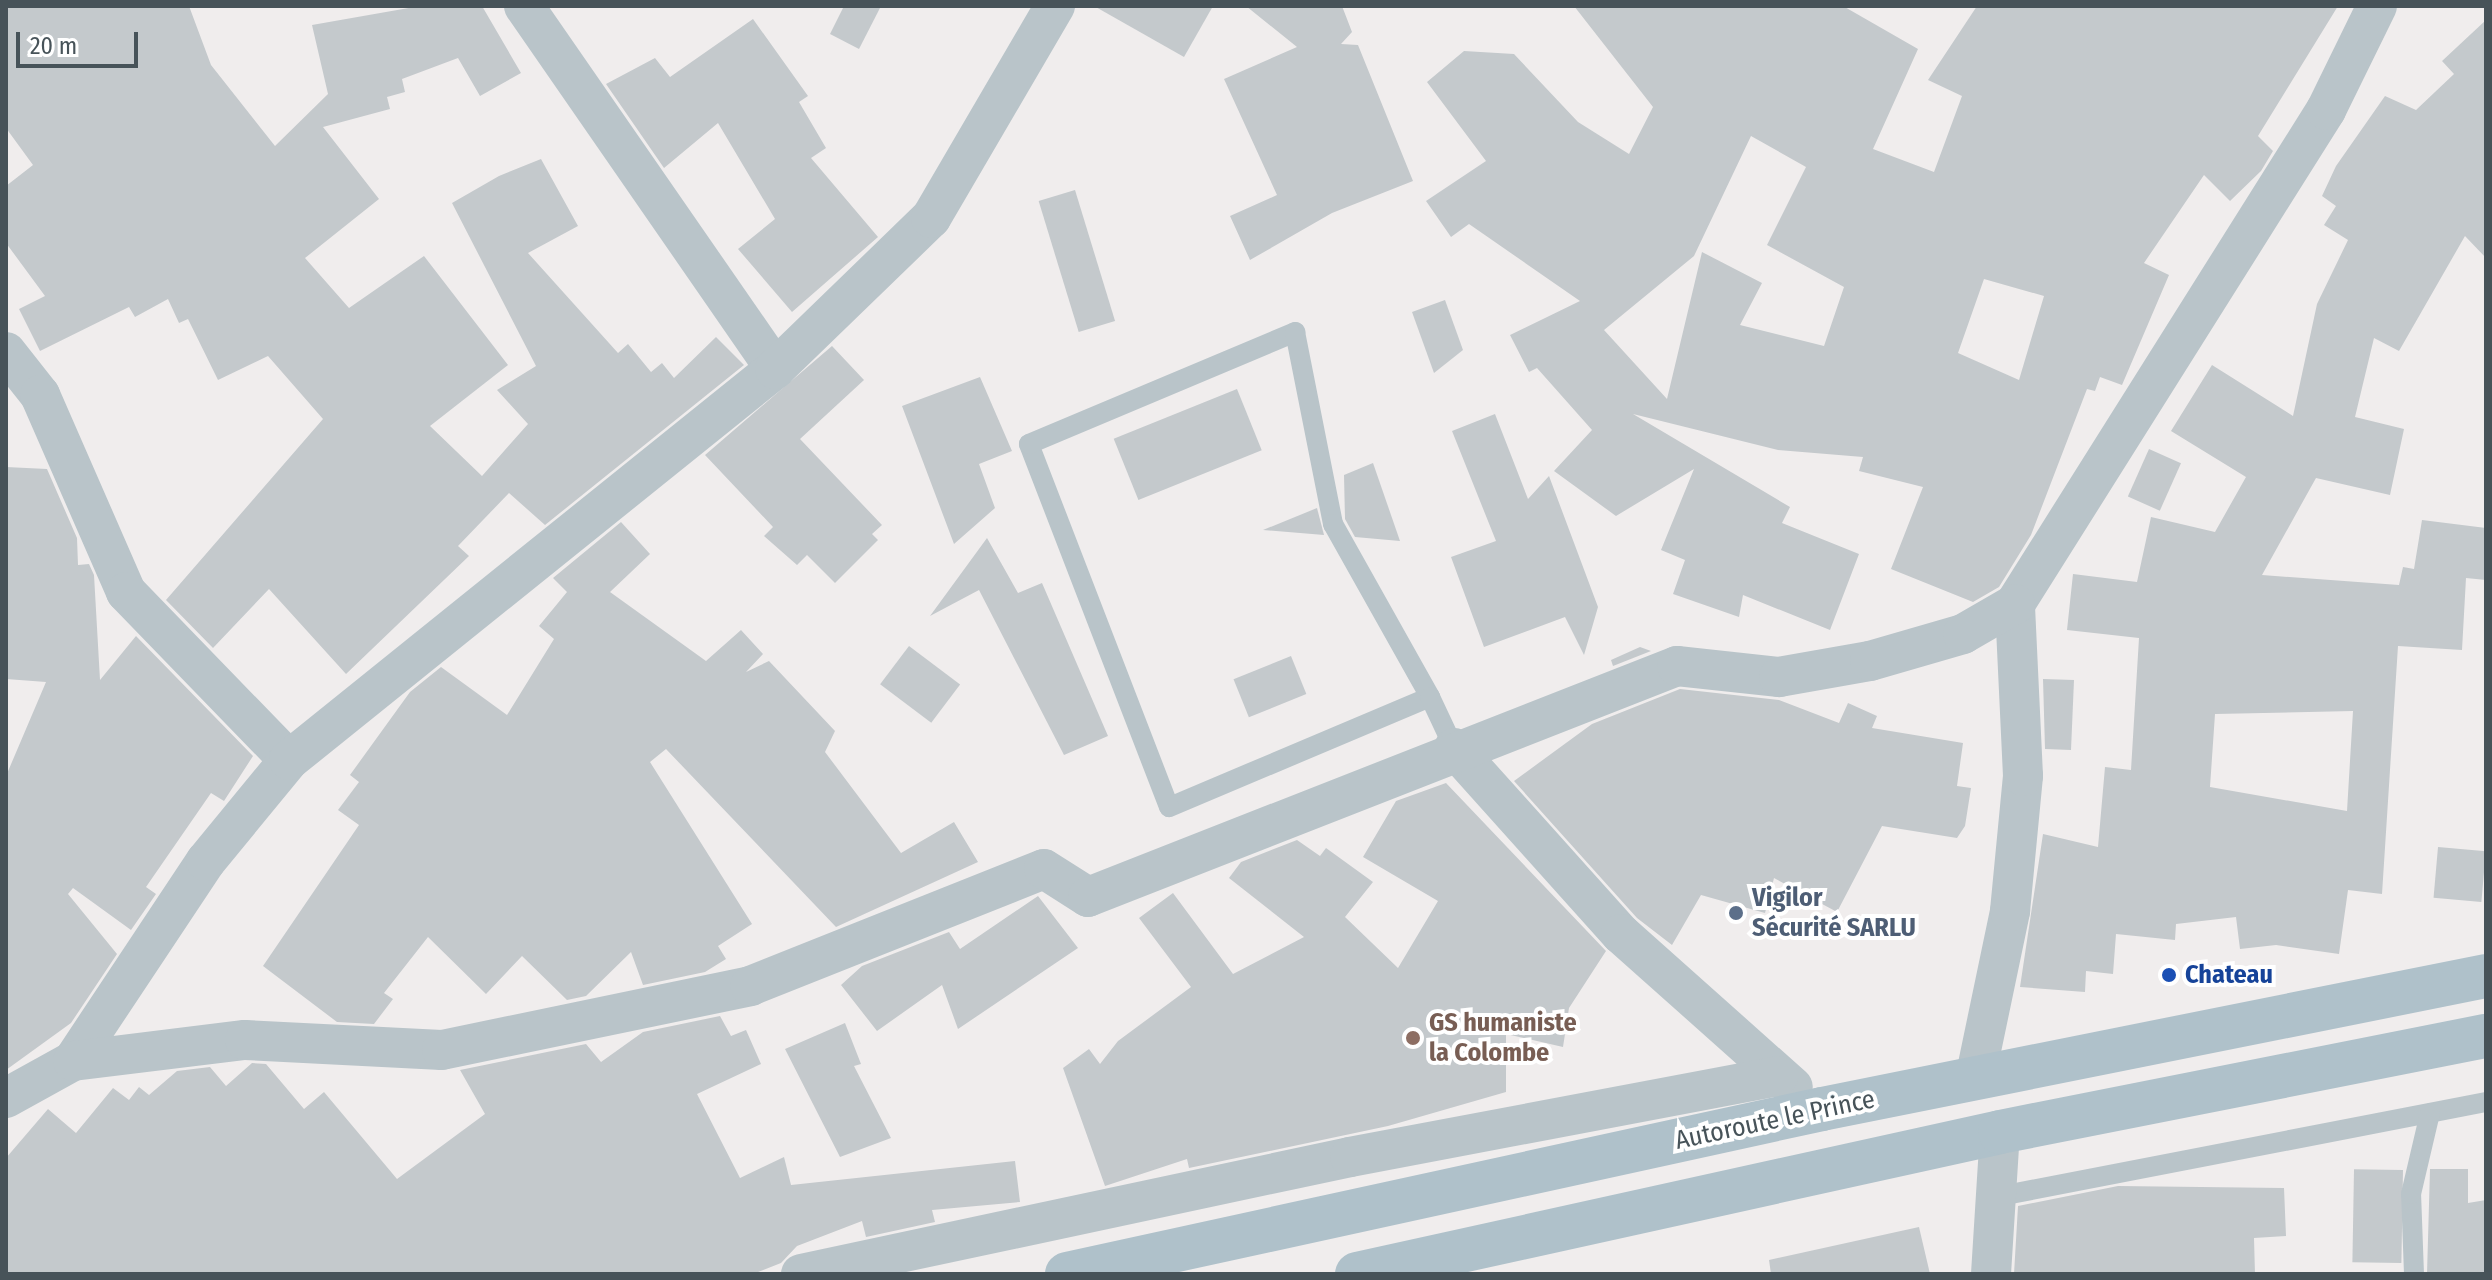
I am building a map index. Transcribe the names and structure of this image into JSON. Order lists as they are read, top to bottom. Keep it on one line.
{"streets":{"main road":["Autoroute le Prince"]},"places":["Vigilor Sécurité SARLU","Chateau","GS humaniste la Colombe"],"scale_bar":"20 m"}
